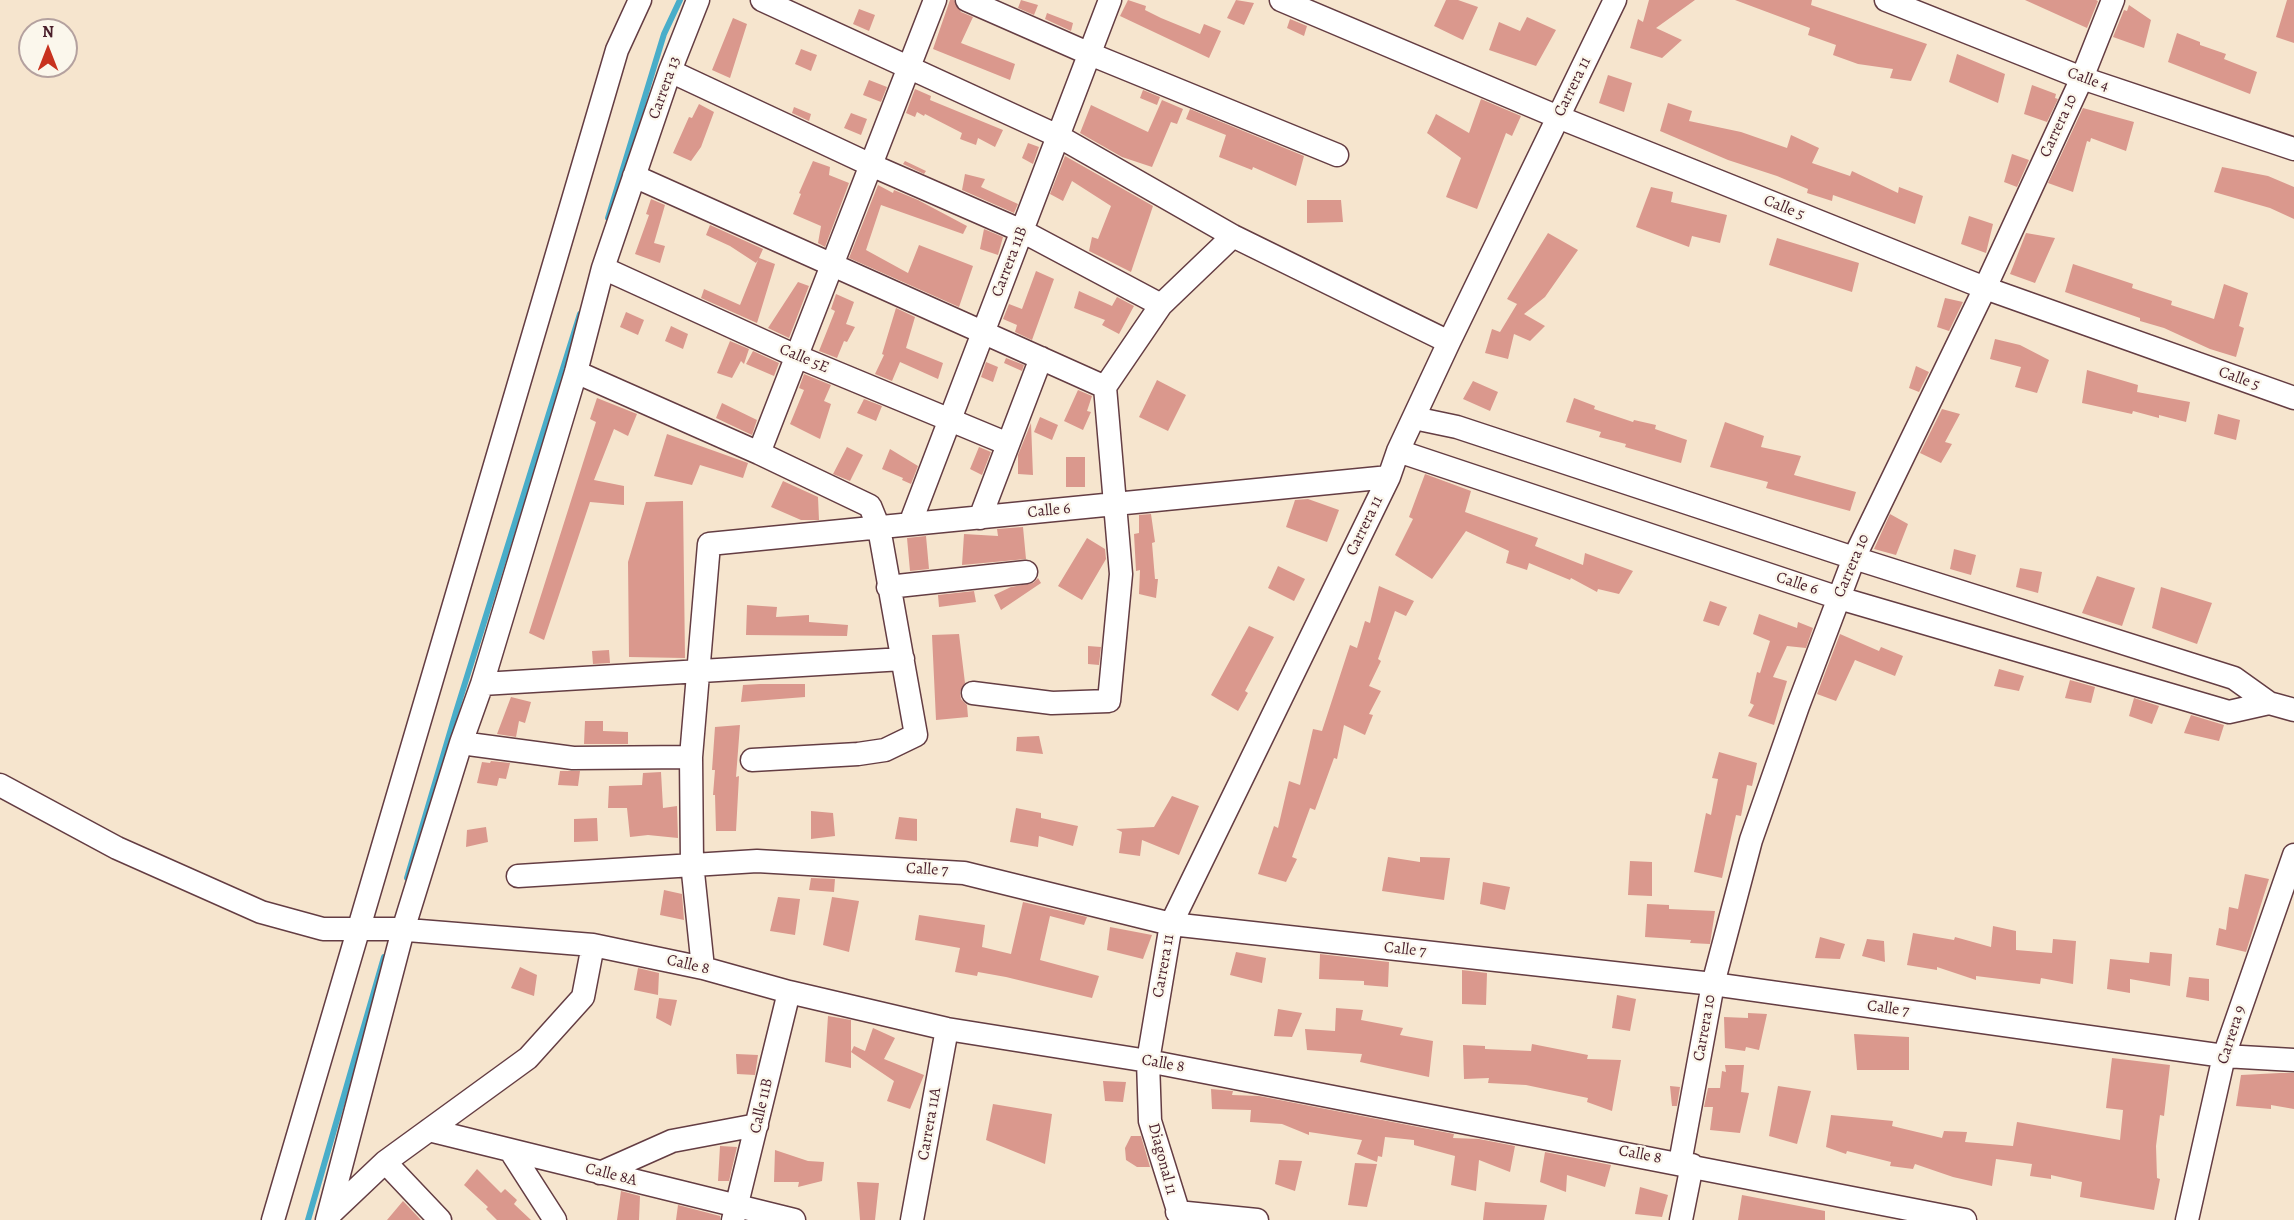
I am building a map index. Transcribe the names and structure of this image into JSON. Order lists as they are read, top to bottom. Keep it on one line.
{"streets":{"street":["Calle 4","Carrera 11","Carrera 13","Carrera 10","Calle 5","Carrera 11B","Calle 5E","Calle 6","Calle 7","Calle 8","Carrera 9","Calle 11B","Carrera 11A","Diagonal 11","Calle 8A"]},"crossings":[["Calle 4","Carrera 10"],["Carrera 11","Calle 5"],["Carrera 11","Calle 6"],["Carrera 11","Calle 7"],["Carrera 11","Calle 8"],["Carrera 11","Diagonal 11"],["Carrera 13","Calle 5E"],["Carrera 13","Calle 8"],["Carrera 10","Calle 5"],["Carrera 10","Calle 6"],["Carrera 10","Calle 7"],["Carrera 10","Calle 8"],["Carrera 11B","Calle 5E"],["Carrera 11B","Calle 6"],["Calle 7","Carrera 9"],["Calle 8","Calle 11B"],["Calle 8","Carrera 11A"],["Calle 8","Diagonal 11"],["Calle 11B","Calle 8A"]],"north":"top"}
